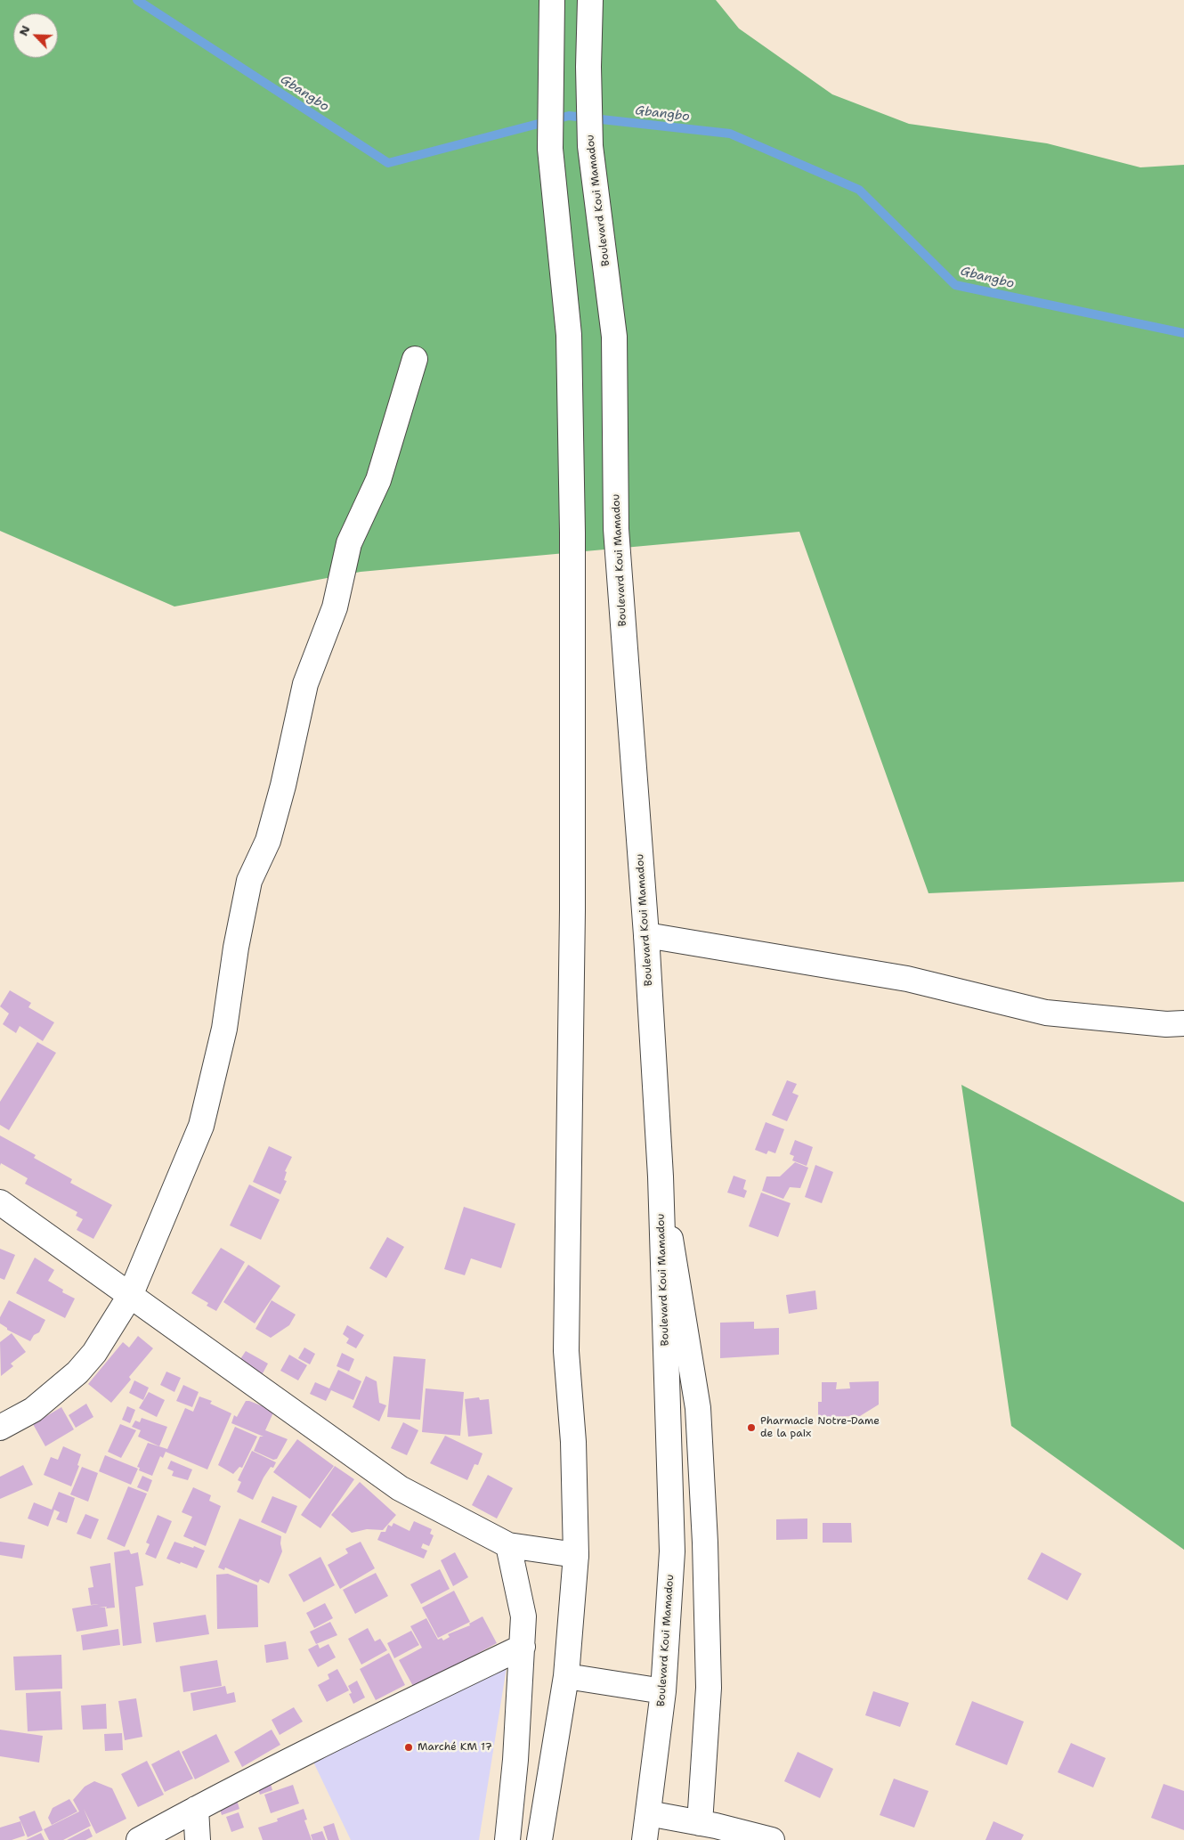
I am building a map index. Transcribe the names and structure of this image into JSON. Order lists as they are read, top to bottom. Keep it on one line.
{"streets":{"street":["Boulevard Koui Mamadou"]},"water":["Gbangbo"],"places":["Pharmacie Notre-Dame de la paix","Marché KM 17"],"north":"top left"}
